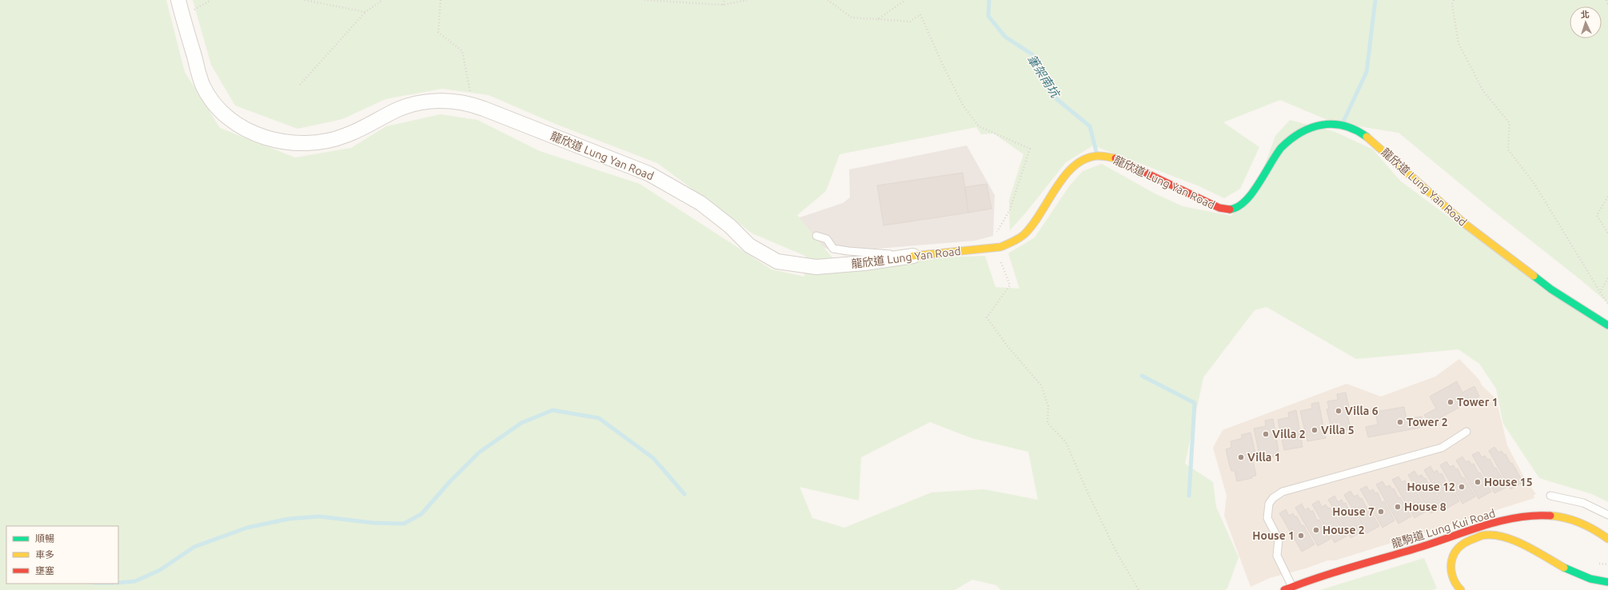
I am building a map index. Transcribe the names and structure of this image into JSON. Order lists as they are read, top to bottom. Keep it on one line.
{"streets":{"main road":["龍欣道 Lung Yan Road","龍駒道 Lung Kui Road"]},"water":["筆架南坑"],"places":["Tower 1","Villa 6","Tower 2","Villa 5","Villa 2","Villa 1","House 15","House 12","House 8","House 7","House 2","House 1"],"legend":["順暢","車多","壅塞"],"north":"top"}
